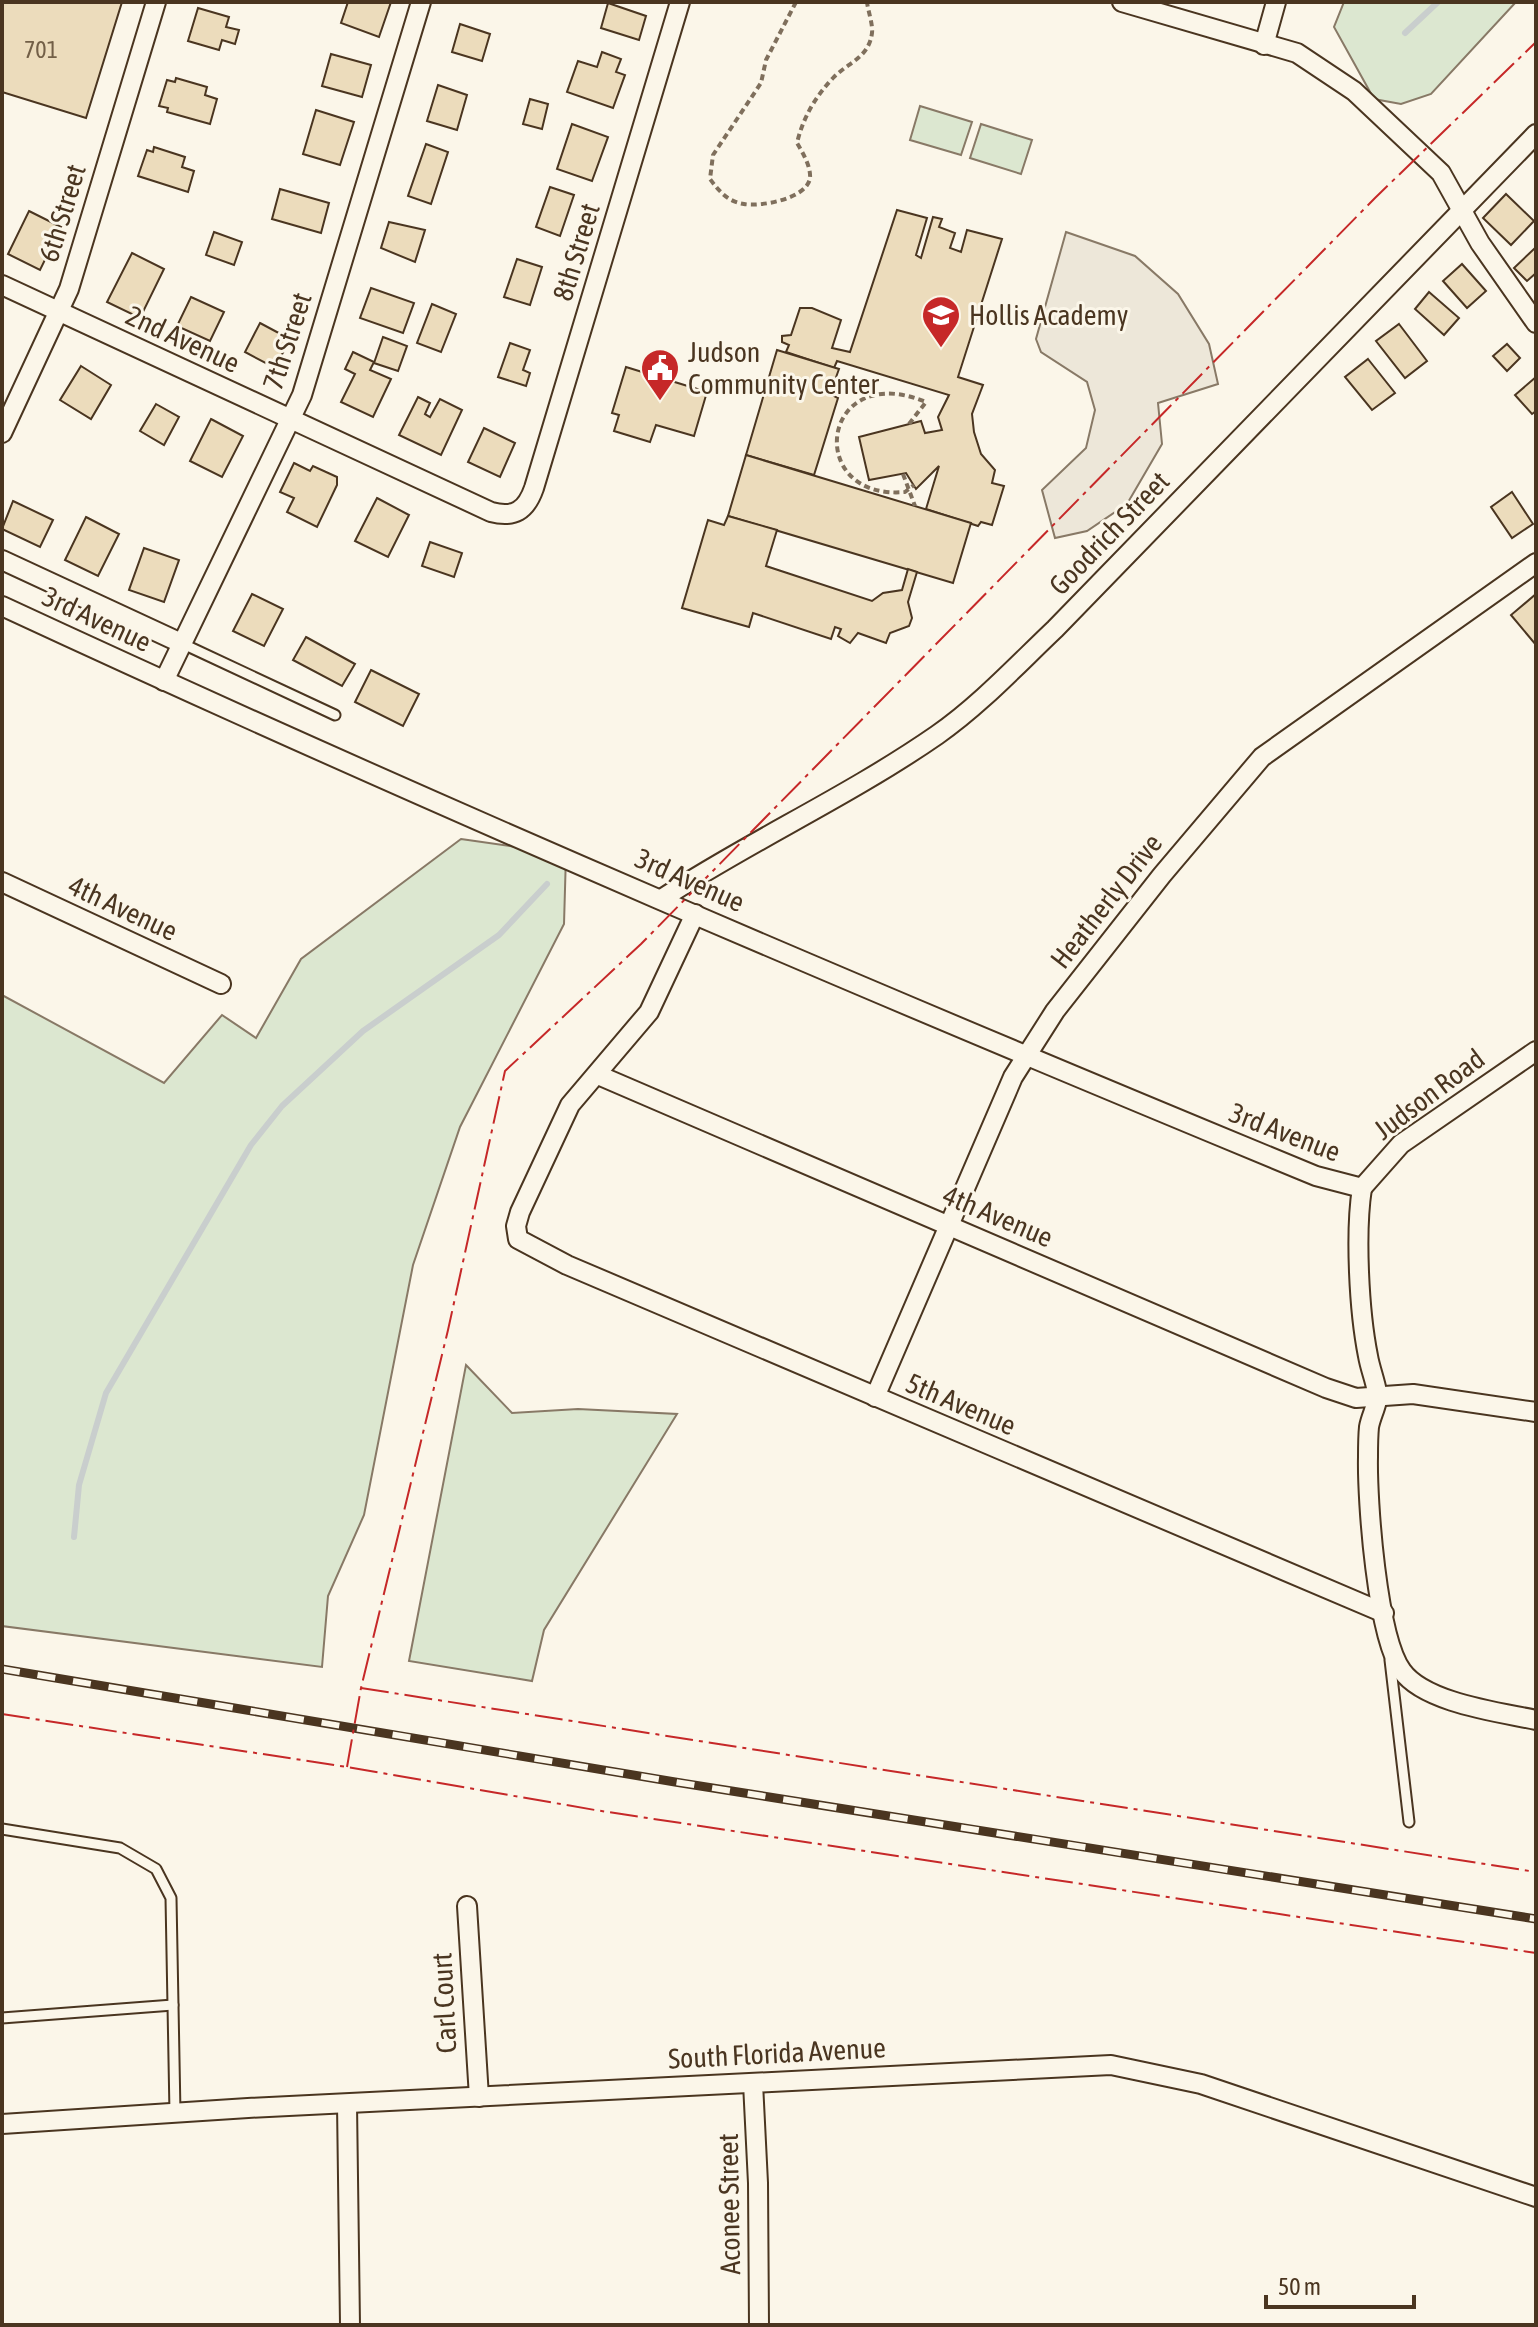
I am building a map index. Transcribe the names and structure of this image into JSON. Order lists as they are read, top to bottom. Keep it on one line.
{"streets":{"street":["6th Street","8th Street","2nd Avenue","7th Street","Goodrich Street","3rd Avenue","Heatherly Drive","4th Avenue","Judson Road","5th Avenue","Carl Court","South Florida Avenue","Aconee Street"]},"crossings":[["6th Street","2nd Avenue"],["8th Street","2nd Avenue"],["2nd Avenue","7th Street"],["7th Street","3rd Avenue"],["Goodrich Street","3rd Avenue"],["3rd Avenue","Heatherly Drive"],["3rd Avenue","Judson Road"],["Heatherly Drive","4th Avenue"],["Heatherly Drive","5th Avenue"],["4th Avenue","5th Avenue"],["Carl Court","South Florida Avenue"],["South Florida Avenue","Aconee Street"]],"places":{"school or university":["Hollis Academy"],"public building":["Judson Community Center"]},"house_numbers":["701"],"scale_bar":"50 m"}
